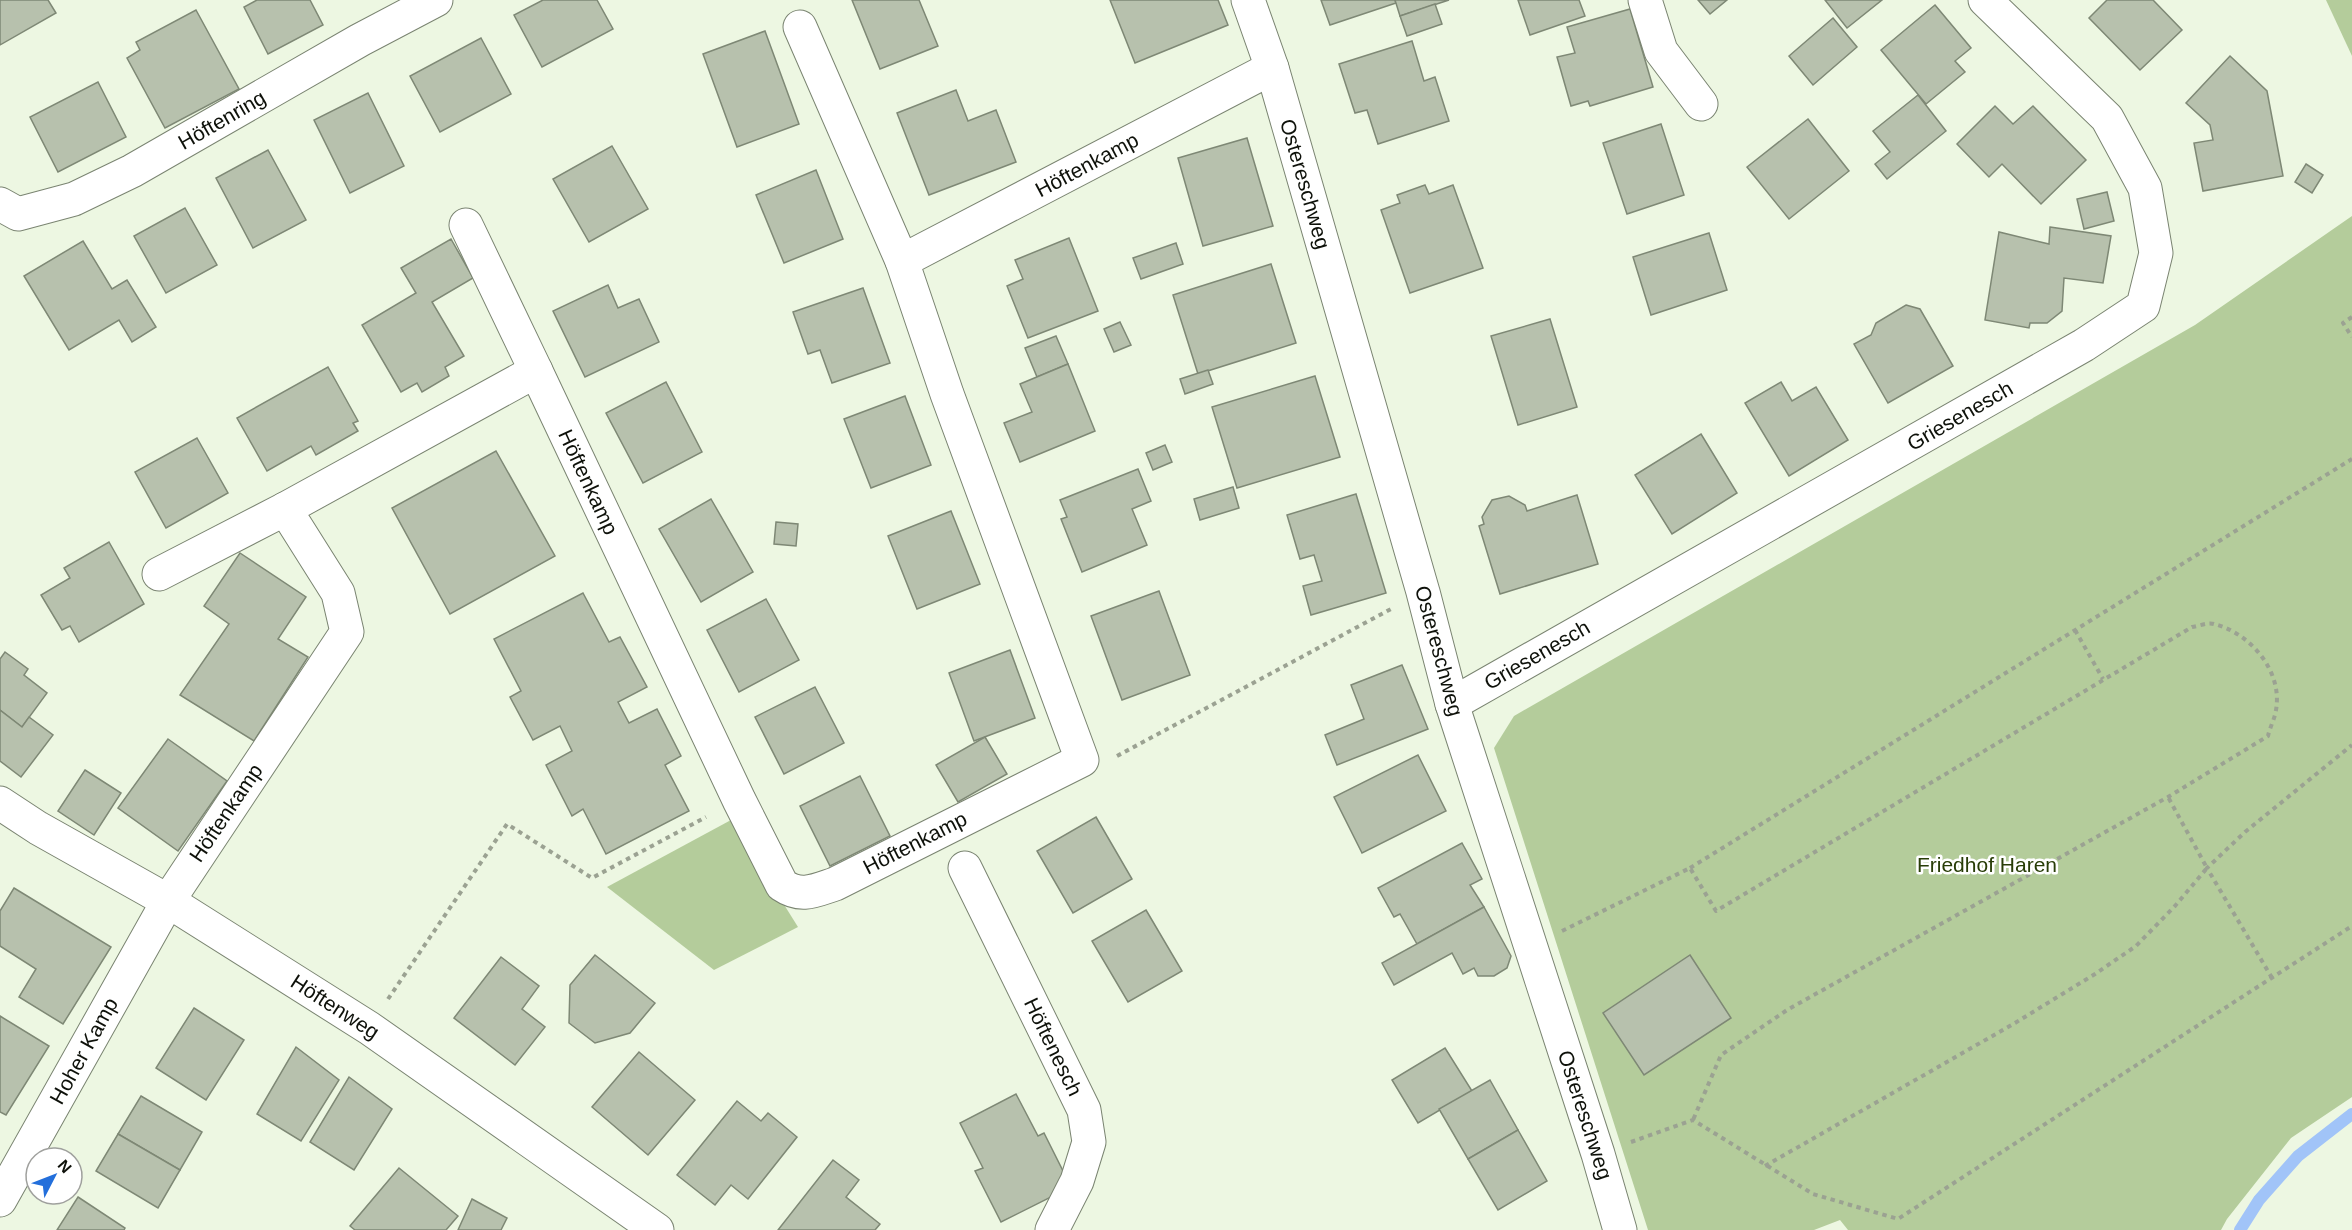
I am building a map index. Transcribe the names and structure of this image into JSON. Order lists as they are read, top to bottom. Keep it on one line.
{"streets":{"street":["Höftenring","Höftenkamp","Ostereschweg","Griesenesch","Höftenweg","Höftenesch","Hoher Kamp"]},"crossings":[["Höftenkamp","Ostereschweg"],["Höftenkamp","Höftenweg"],["Höftenkamp","Hoher Kamp"],["Ostereschweg","Griesenesch"],["Höftenweg","Hoher Kamp"]],"parks":["Friedhof Haren"],"north":"top right"}
